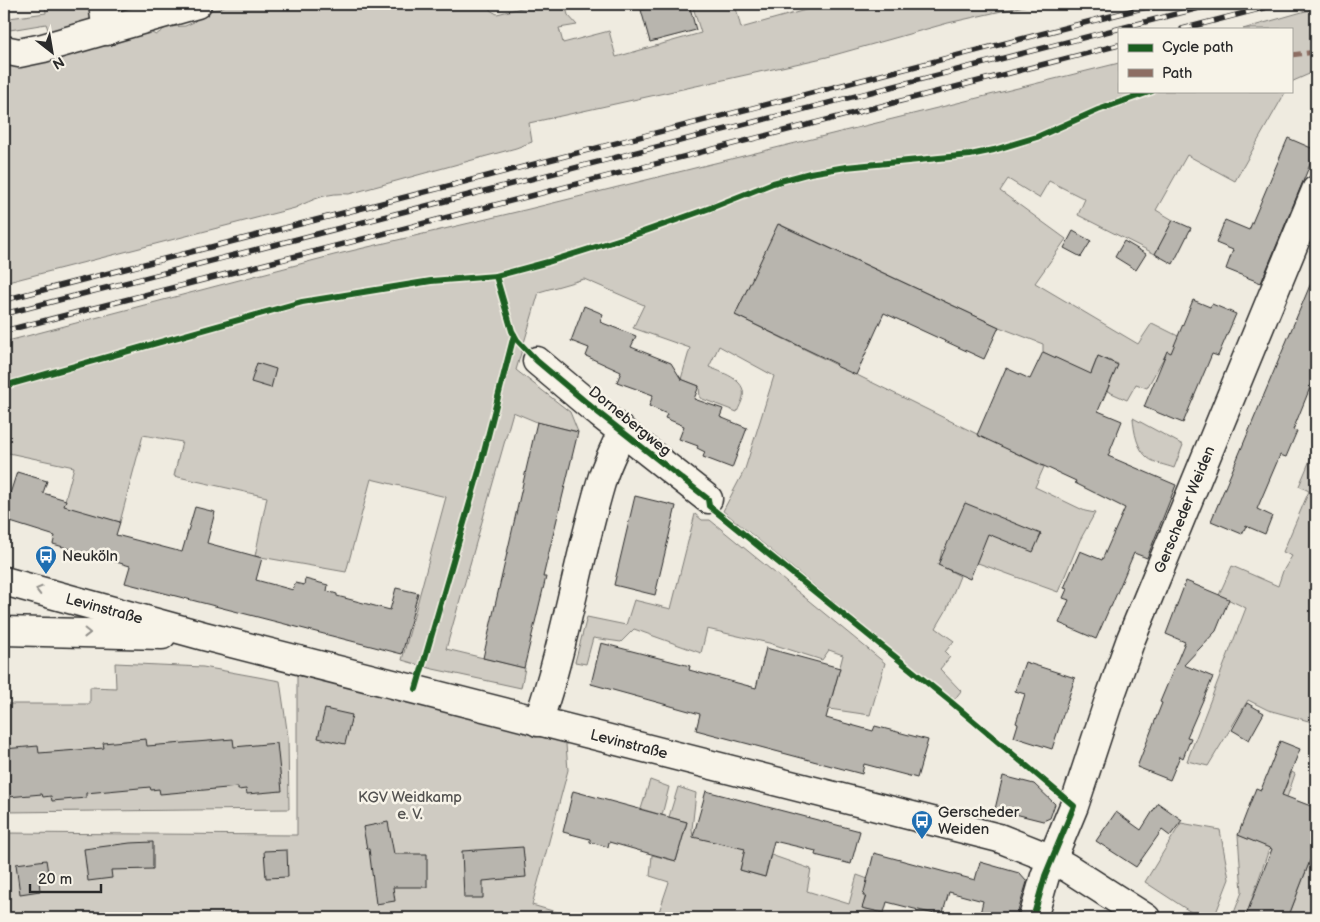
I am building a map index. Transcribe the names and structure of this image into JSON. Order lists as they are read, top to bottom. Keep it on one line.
{"streets":{"street":["Dornebergweg","Gerscheder Weiden","Levinstraße"]},"crossings":[["Dornebergweg","Levinstraße"],["Gerscheder Weiden","Levinstraße"]],"parks":["KGV Weidkamp e. V."],"places":{"bus stop":["Neuköln","Gerscheder Weiden"]},"legend":["Cycle path","Path"],"scale_bar":"20 m","north":"bottom right"}
